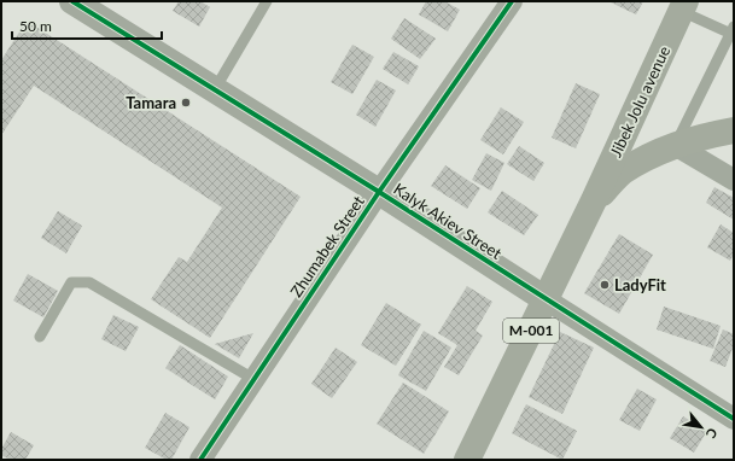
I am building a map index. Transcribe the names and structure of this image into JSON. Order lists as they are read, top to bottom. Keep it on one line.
{"streets":{"main road":["Jibek Jolu avenue","М-001"],"street":["Kalyk Akiev Street","Zhumabek Street"]},"crossings":[["Jibek Jolu avenue","Kalyk Akiev Street"],["Kalyk Akiev Street","Zhumabek Street"]],"places":["Tamara","LadyFit"],"scale_bar":"50 m","north":"bottom right"}
